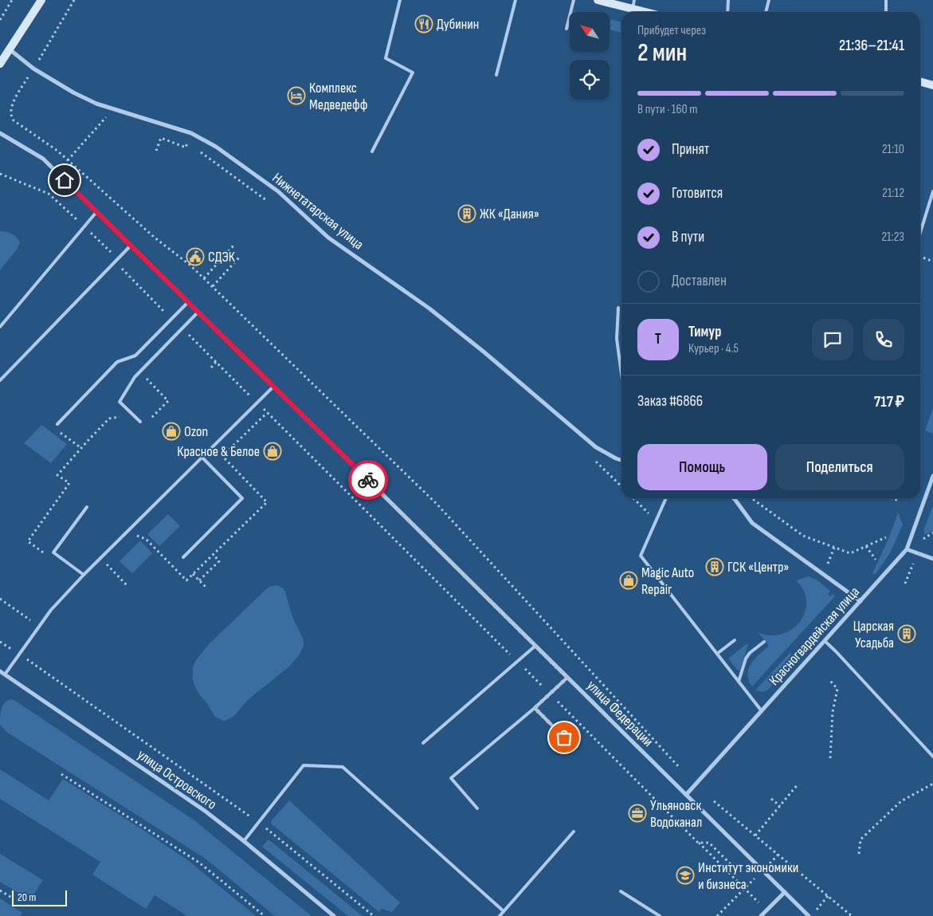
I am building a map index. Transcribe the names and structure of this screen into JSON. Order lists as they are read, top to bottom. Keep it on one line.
{"streets":{"street":["Нижнетатарская улица","Красногвардейская улица","улица Федерации","улица Островского"]},"crossings":[["Красногвардейская улица","улица Федерации"]],"places":{"restaurant":["Дубинин"],"hotel":["Комплекс Медведефф"],"building":["ЖК «Дания»","ГСК «Центр»","Царская Усадьба"],"public building":["СДЭК"],"shop":["Ozon","Красное & Белое","Magic Auto Repair"],"office":["Ульяновск Водоканал"],"school or university":["Институт экономики и бизнеса"]},"scale_bar":"20 m","north":"top left","page":{"heading":["2 мин","Прибудет через","21:36–21:41"],"panel":["Тимур","Курьер · 4.5","Заказ #6866","717 ₽"],"bar":"В пути · 160 m","list":[["Принят","21:10"],["Готовится","21:12"],["В пути","21:23"],"Доставлен"],"round":"Т","buttons":["Помощь","Поделиться"],"scale":"20 m"}}
